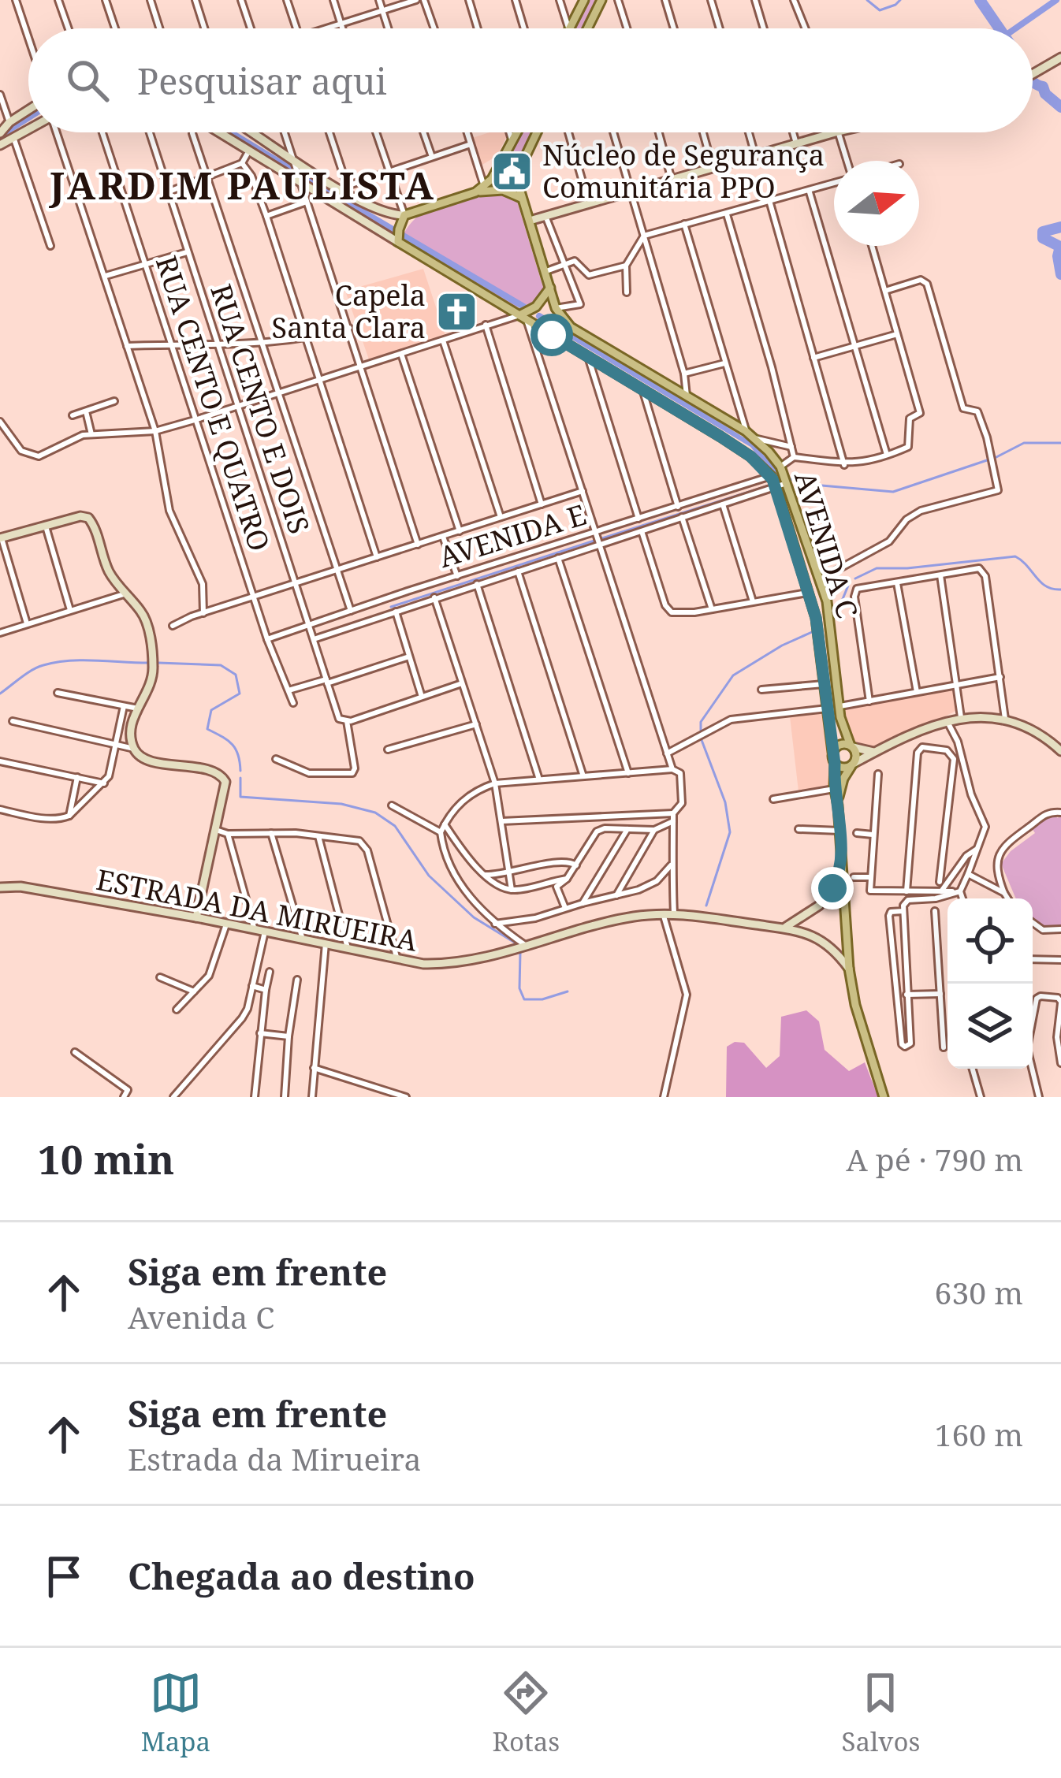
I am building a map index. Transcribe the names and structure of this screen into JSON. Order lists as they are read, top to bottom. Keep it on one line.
{"streets":{"main road":["AVENIDA C","ESTRADA DA MIRUEIRA"],"street":["RUA CENTO E QUATRO","RUA CENTO E DOIS","AVENIDA E"]},"crossings":[["RUA CENTO E QUATRO","AVENIDA E"],["RUA CENTO E DOIS","AVENIDA E"],["AVENIDA E","AVENIDA C"]],"districts":["JARDIM PAULISTA"],"places":{"public building":["Núcleo de Segurança Comunitária PPO"],"church":["Capela Santa Clara"]},"north":"right","page":{"search":"Pesquisar aqui","heading":["10 min","A pé · 790 m"],"list":[["Siga em frente","Avenida C","630 m"],["Siga em frente","Estrada da Mirueira","160 m"],"Chegada ao destino"],"nav":["Mapa","Rotas","Salvos"]}}
